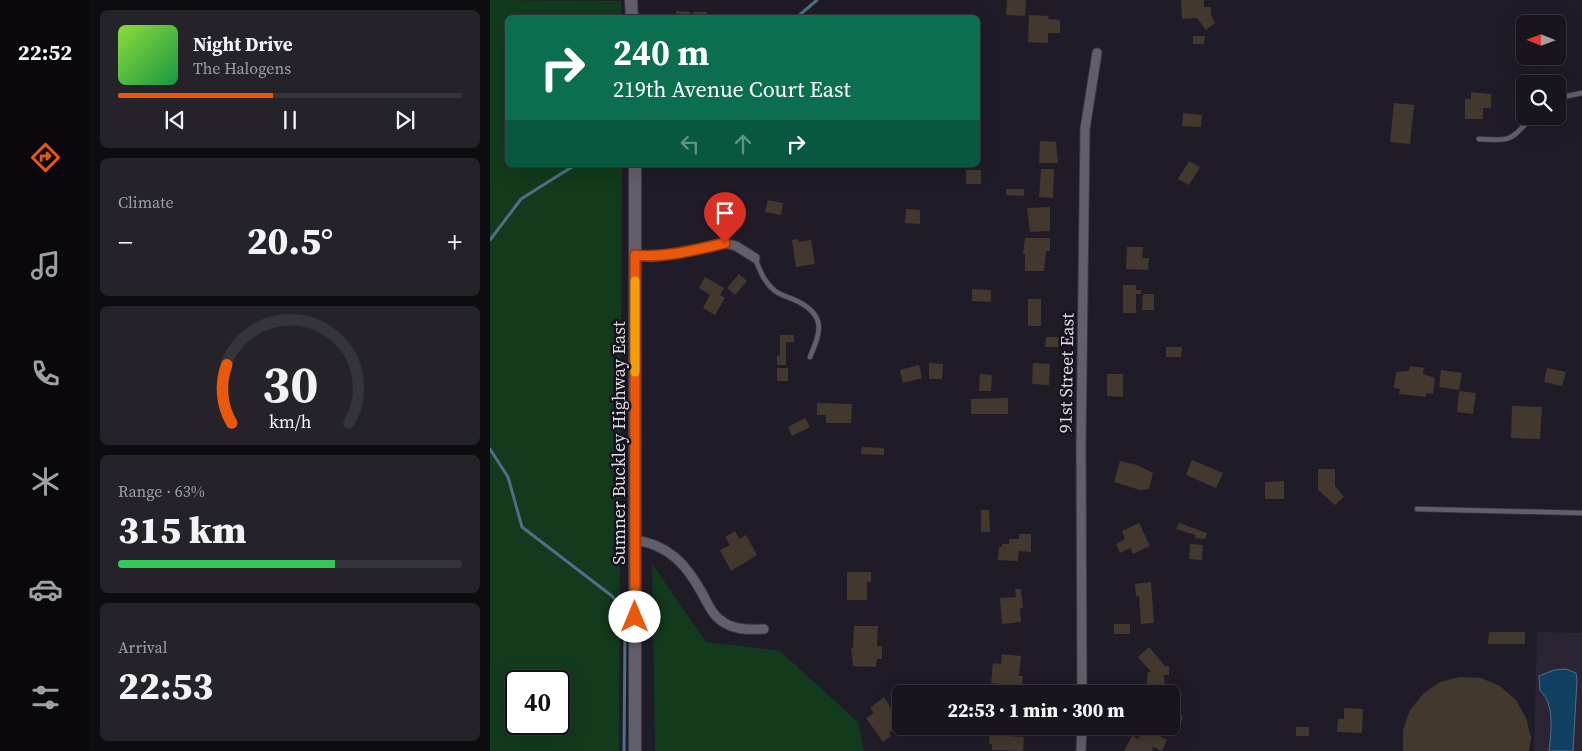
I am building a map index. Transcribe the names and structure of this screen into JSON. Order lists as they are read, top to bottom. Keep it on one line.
{"streets":{"street":["91st Street East","Sumner Buckley Highway East"]},"north":"left","page":{"tabs":"22:52","turn":["240 m","219th Avenue Court East"],"song":["Night Drive","The Halogens"],"tile":["Climate",["Range · 63%","315 km"],["Arrival","22:53"]],"heat":["−","20.5°","+"],"limit":"40","trip":"22:53 · 1 min · 300 m","gauge":["30","km/h"]}}
